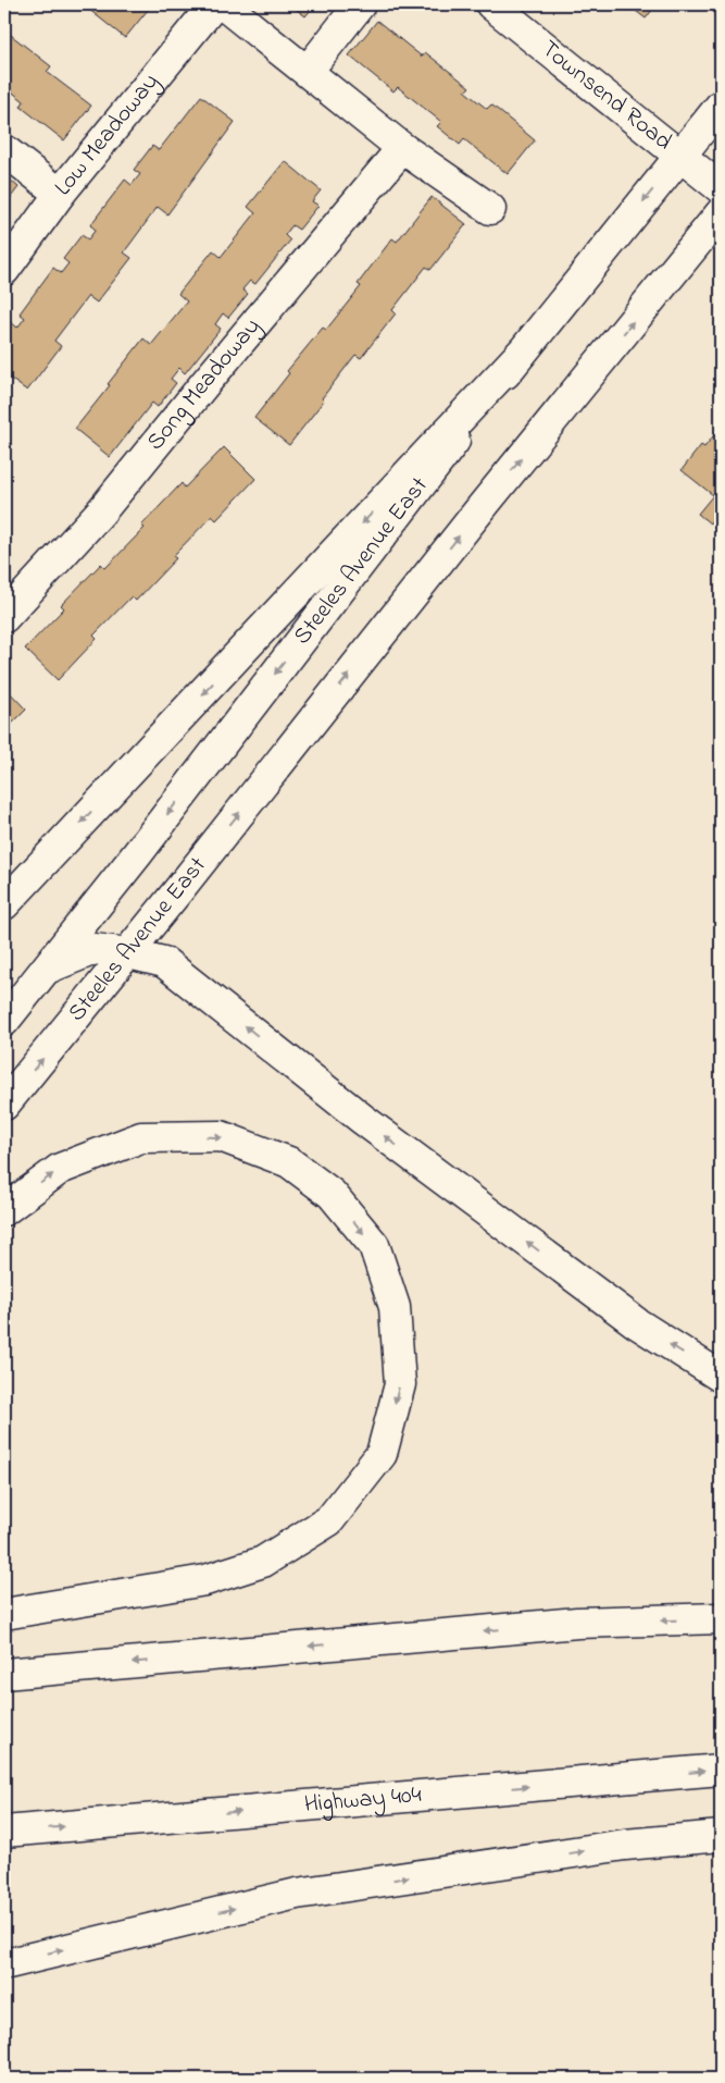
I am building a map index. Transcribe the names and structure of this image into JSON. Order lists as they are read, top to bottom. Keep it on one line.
{"streets":{"main road":["Townsend Road","Low Meadoway","Song Meadoway","Steeles Avenue East","Highway 404"]},"crossings":[["Townsend Road","Steeles Avenue East"]]}
